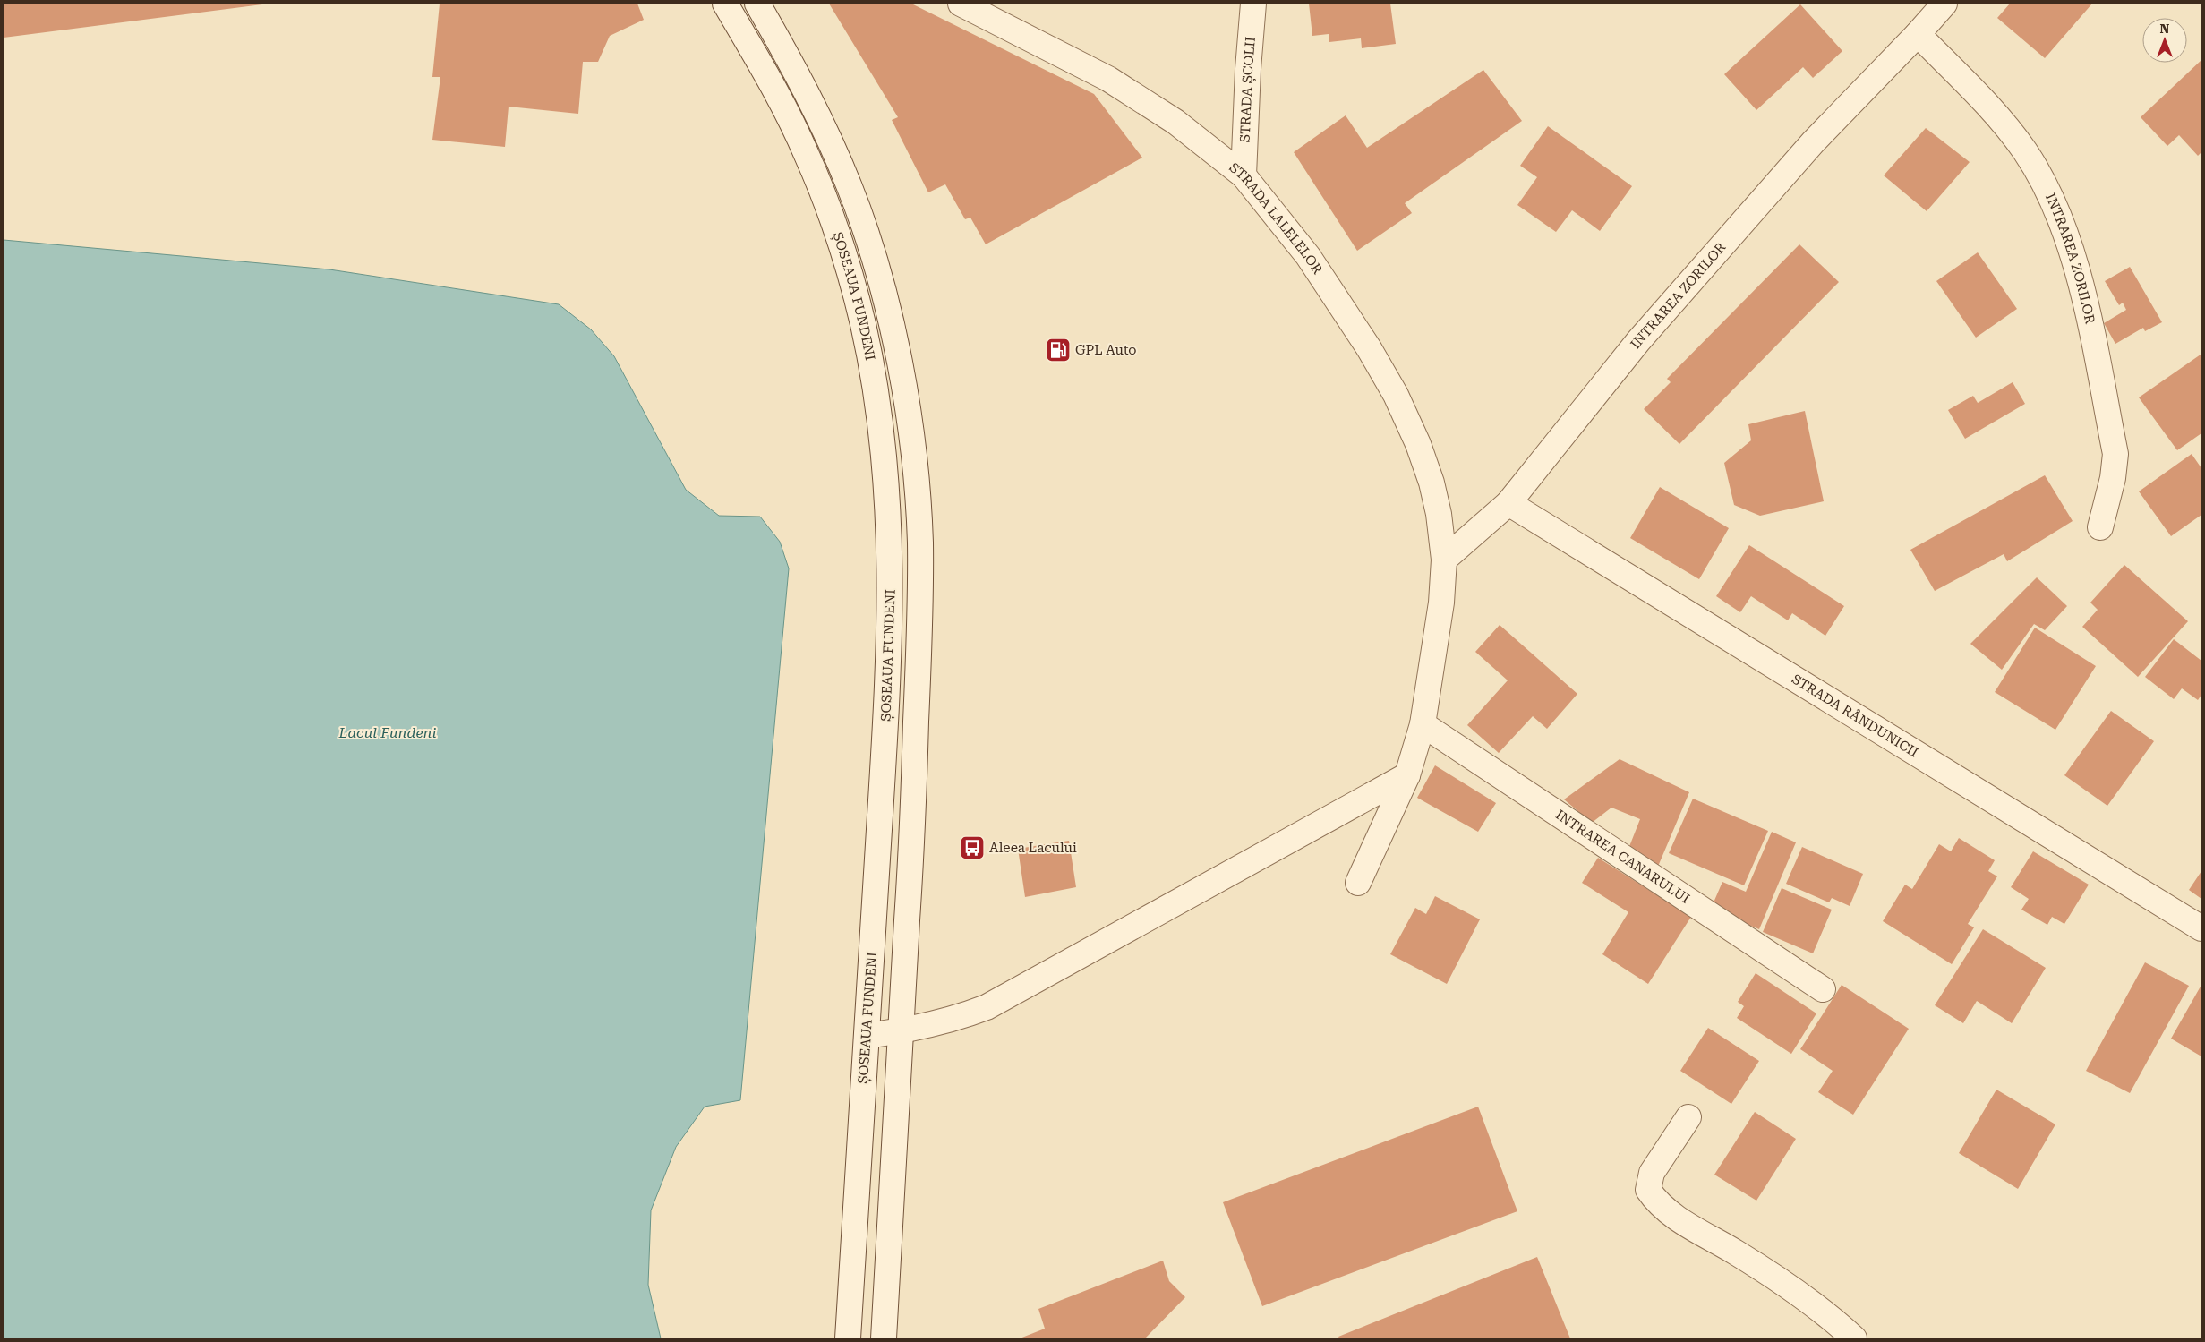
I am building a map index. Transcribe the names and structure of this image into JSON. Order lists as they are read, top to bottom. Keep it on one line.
{"streets":{"street":["STRADA ȘCOLII","STRADA LALELELOR","INTRAREA ZORILOR","ȘOSEAUA FUNDENI","STRADA RÂNDUNICII","INTRAREA CANARULUI"]},"crossings":[["STRADA ȘCOLII","STRADA LALELELOR"],["STRADA LALELELOR","INTRAREA ZORILOR"],["STRADA LALELELOR","INTRAREA CANARULUI"],["INTRAREA ZORILOR","STRADA RÂNDUNICII"]],"water":["Lacul Fundeni"],"places":{"fuel station":["GPL Auto"],"bus stop":["Aleea Lacului"]},"north":"top"}
